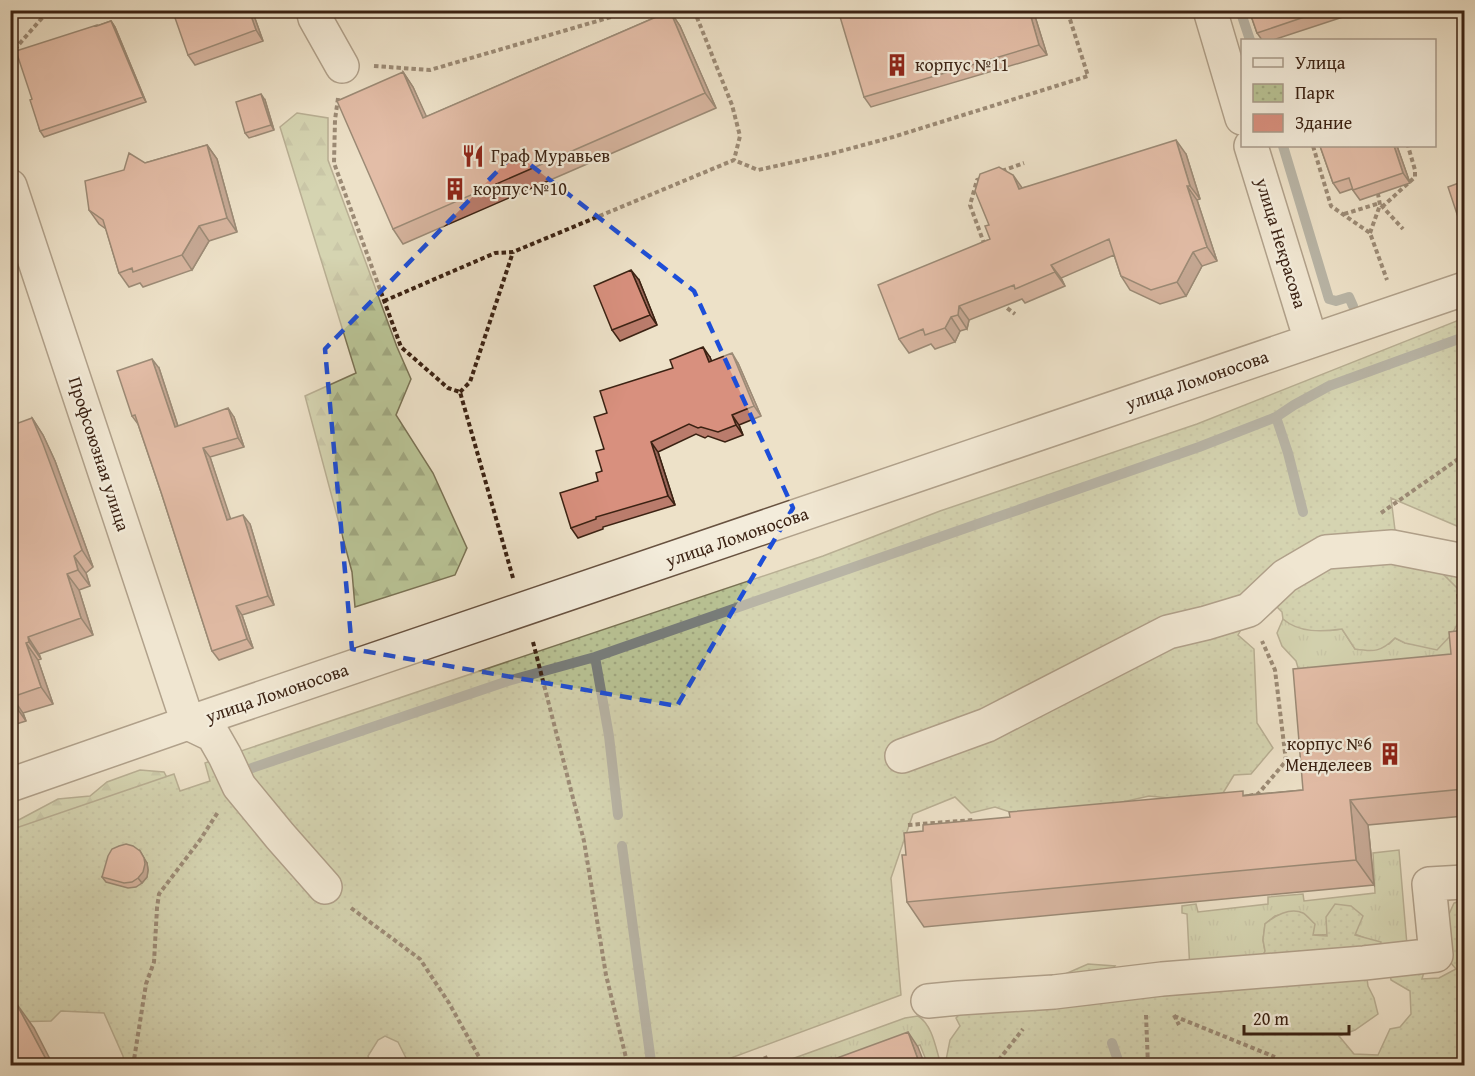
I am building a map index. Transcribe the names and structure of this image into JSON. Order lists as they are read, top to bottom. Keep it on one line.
{"streets":{"street":["улица Некрасова","улица Ломоносова","Профсоюзная улица"]},"crossings":[["улица Некрасова","улица Ломоносова"],["улица Ломоносова","Профсоюзная улица"]],"places":{"building":["корпус №11","корпус №10","корпус №6 Менделеев"],"restaurant":["Граф Муравьев"]},"legend":["Улица","Парк","Здание"],"scale_bar":"20 m"}
